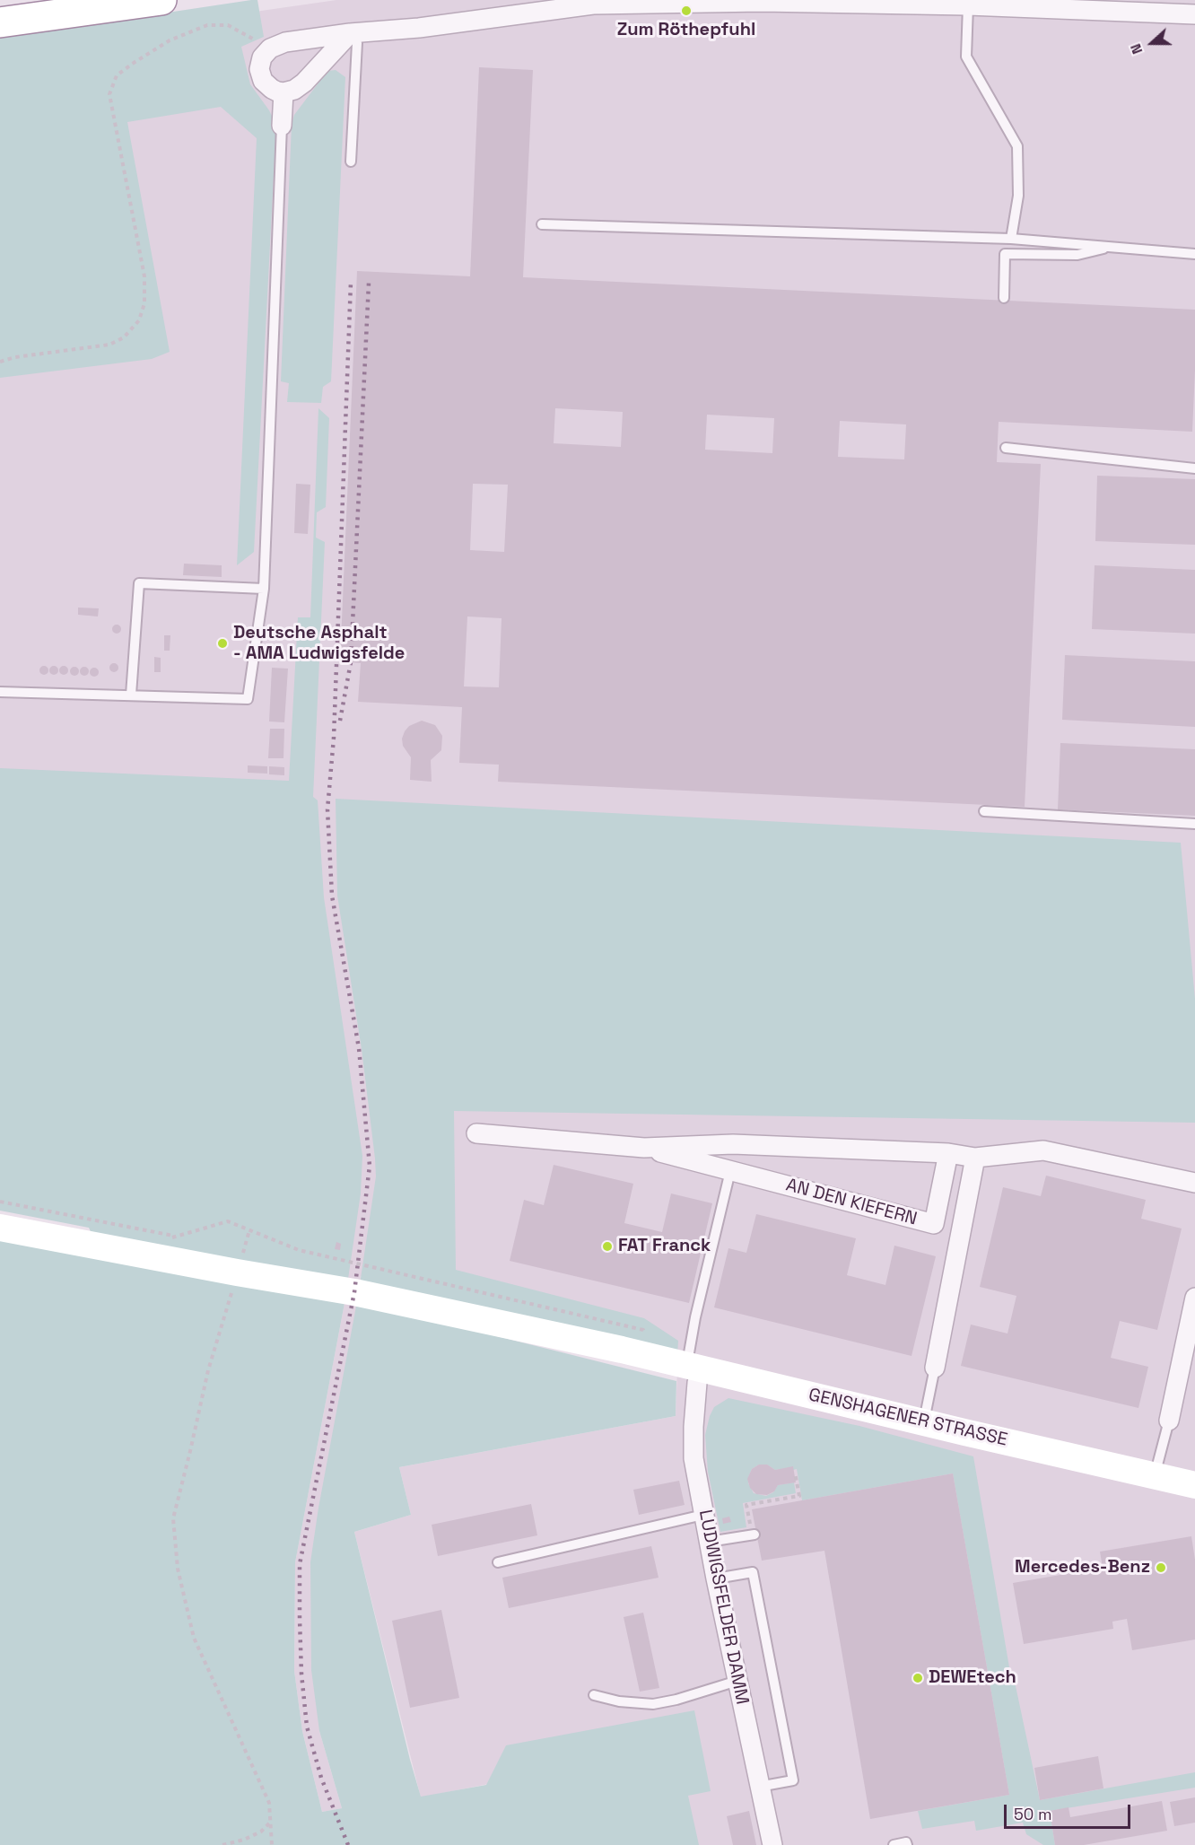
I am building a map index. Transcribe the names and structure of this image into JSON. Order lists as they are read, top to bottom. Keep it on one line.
{"streets":{"main road":["GENSHAGENER STRASSE"],"street":["AN DEN KIEFERN","LUDWIGSFELDER DAMM"]},"crossings":[["GENSHAGENER STRASSE","LUDWIGSFELDER DAMM"]],"places":["Zum Röthepfuhl","Deutsche Asphalt - AMA Ludwigsfelde","FAT Franck","Mercedes-Benz","DEWEtech"],"scale_bar":"50 m","north":"left"}
